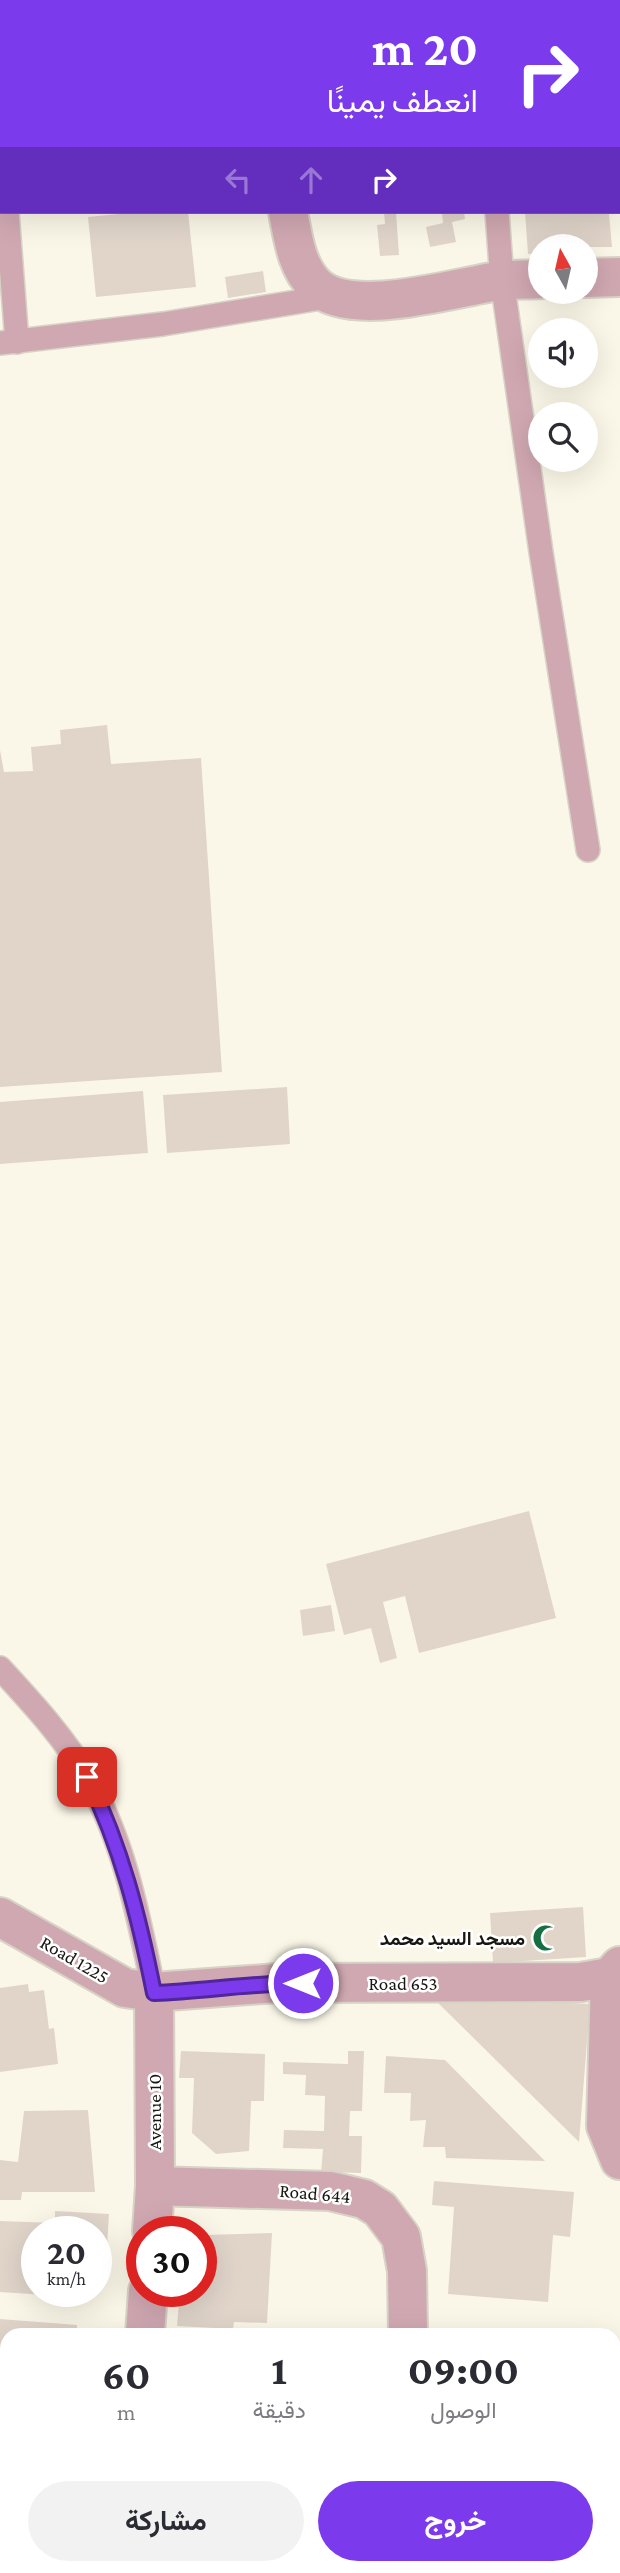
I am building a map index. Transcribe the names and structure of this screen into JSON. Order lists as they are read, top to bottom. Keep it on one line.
{"streets":{"street":["Road 1225","Road 653","Avenue 10","Road 644"]},"crossings":[["Road 1225","Road 653"],["Road 1225","Avenue 10"],["Road 653","Avenue 10"],["Avenue 10","Road 644"]],"places":{"mosque":["مسجد السيد محمد"]},"north":"top","page":{"turn":["20 m","انعطف يمينًا"],"speed":"20 km/h","limit":"30","eta":["09:00","الوصول","1","دقيقة","60","m"],"buttons":["خروج","مشاركة"]}}
